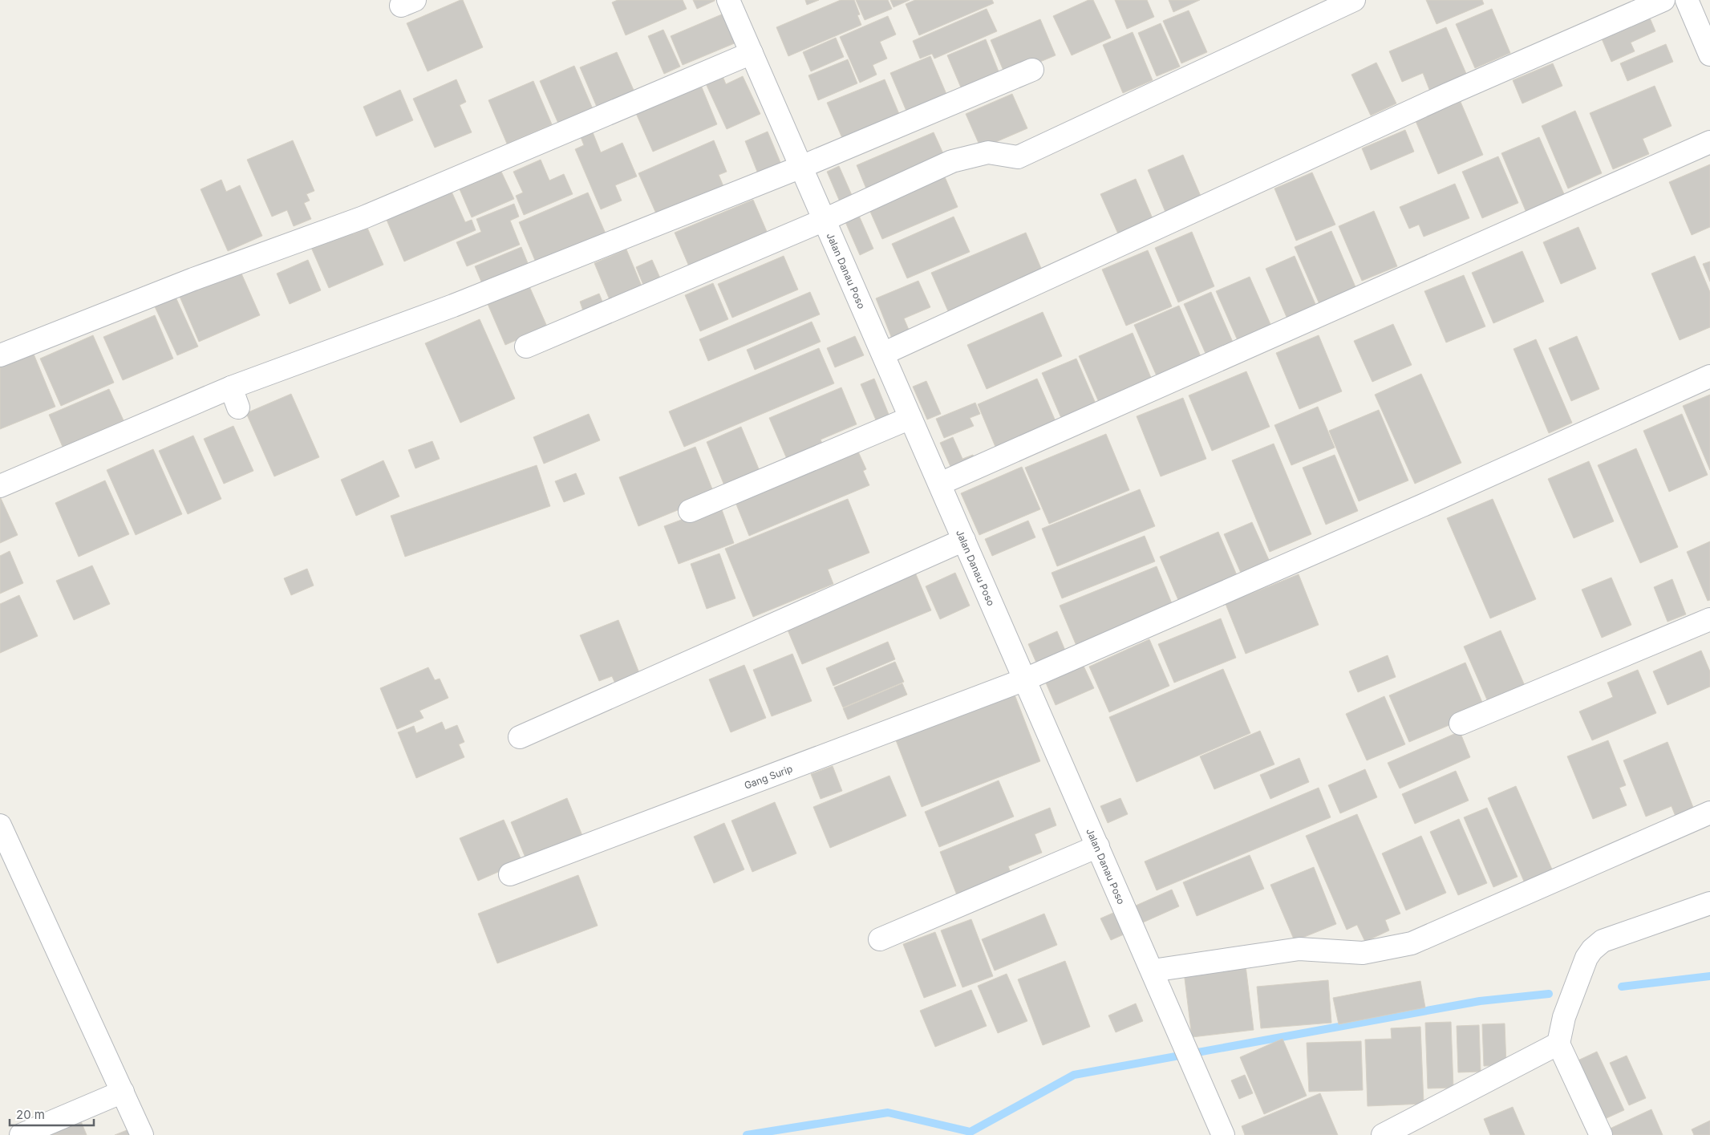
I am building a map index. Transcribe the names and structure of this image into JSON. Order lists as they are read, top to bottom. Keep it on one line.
{"streets":{"street":["Jalan Danau Poso","Gang Surip"]},"crossings":[["Jalan Danau Poso","Gang Surip"]],"scale_bar":"20 m"}
